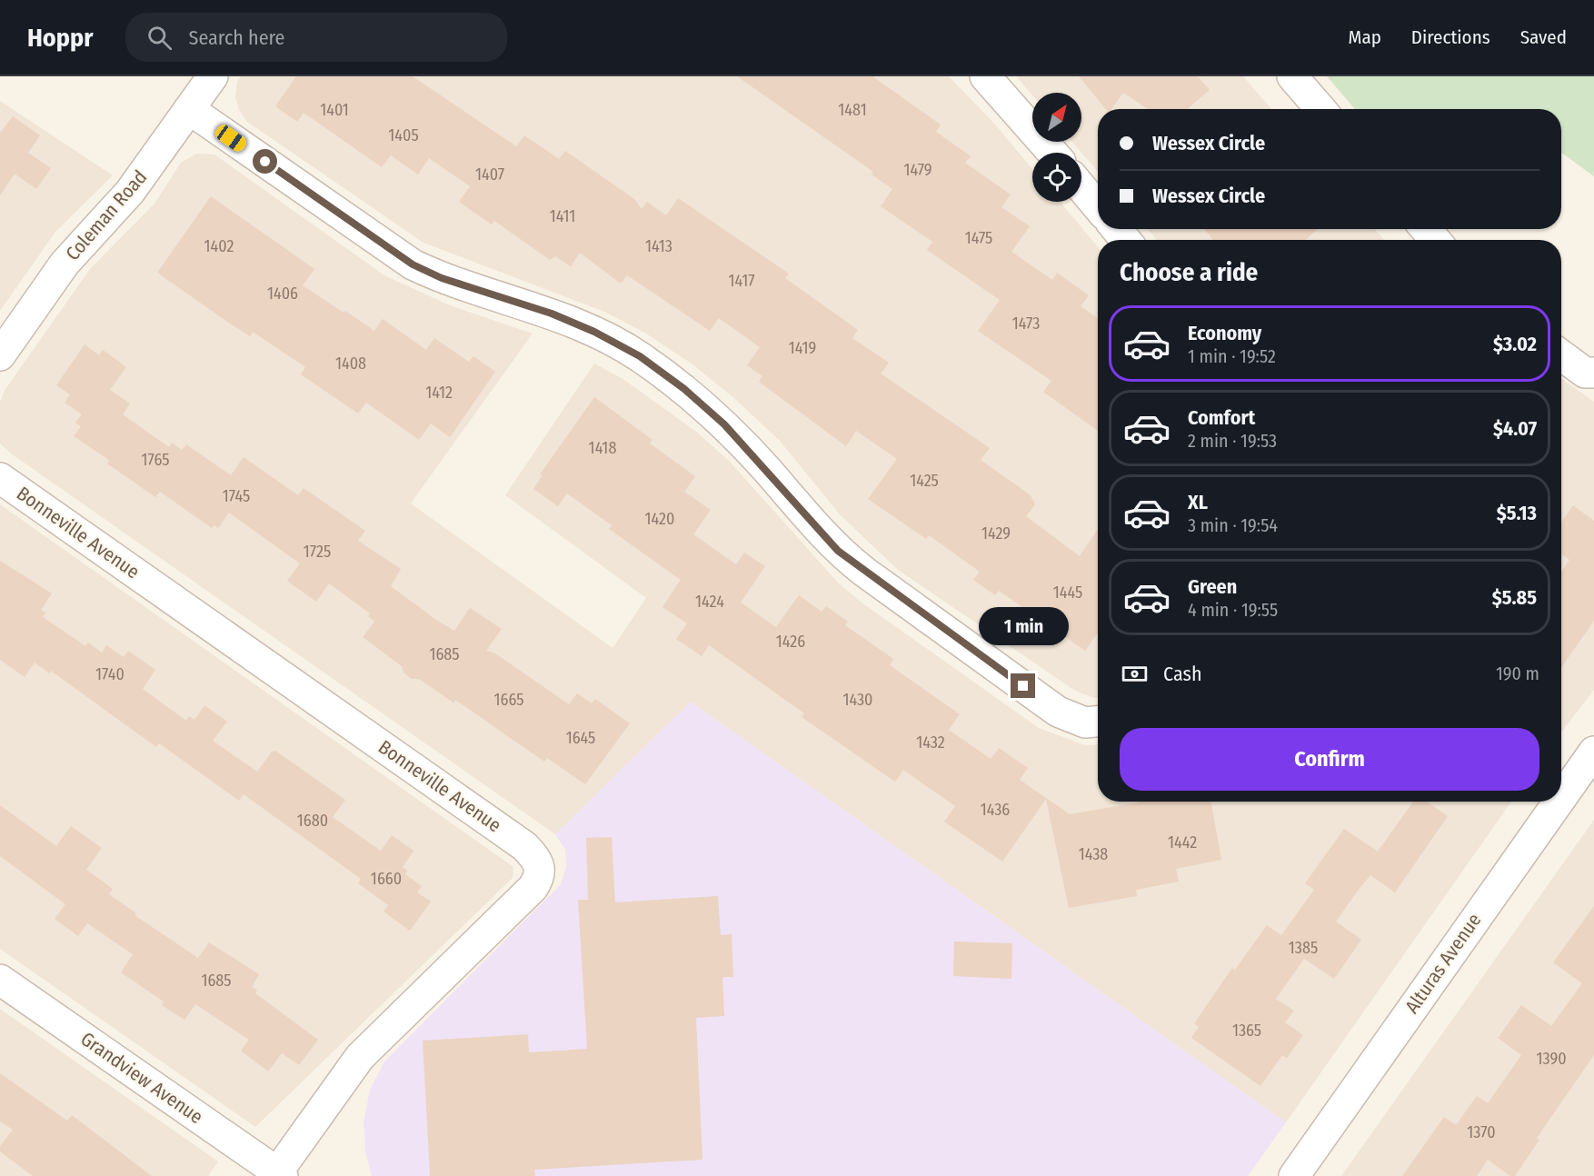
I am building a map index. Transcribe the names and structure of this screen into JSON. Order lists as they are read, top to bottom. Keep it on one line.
{"streets":{"street":["Coleman Road","Bonneville Avenue","Alturas Avenue","Grandview Avenue"]},"crossings":[["Bonneville Avenue","Grandview Avenue"]],"house_numbers":["1401","1481","1405","1479","1407","1411","1475","1402","1413","1417","1406","1473","1419","1408","1412","1418","1765","1425","1745","1420","1429","1725","1445","1424","1426","1685","1740","1665","1430","1645","1432","1436","1680","1442","1438","1660","1385","1685","1365","1390","1370"],"north":"top right","page":{"header":"Hoppr","search":"Search here","nav":["Map","Directions","Saved"],"banner":["Wessex Circle","Wessex Circle"],"heading":"Choose a ride","list":[{"name":"Economy","note":"1 min · 19:52","value":"$3.02"},{"name":"Comfort","note":"2 min · 19:53","value":"$4.07"},{"name":"XL","note":"3 min · 19:54","value":"$5.13"},{"name":"Green","note":"4 min · 19:55","value":"$5.85"}],"bubble":"1 min","pay":["Cash","190 m"],"buttons":"Confirm"}}
